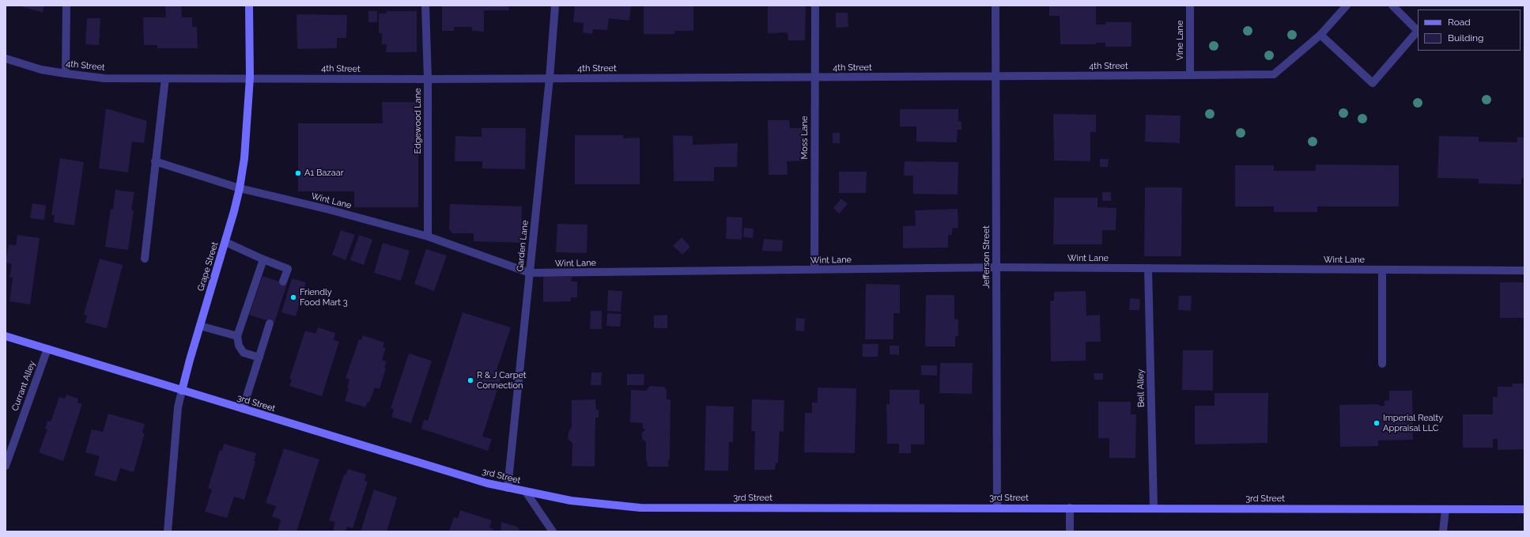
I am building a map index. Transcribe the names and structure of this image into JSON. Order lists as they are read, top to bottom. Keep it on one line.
{"streets":{"main road":["Grape Street","3rd Street"],"street":["Vine Lane","4th Street","Edgewood Lane","Moss Lane","Wint Lane","Garden Lane","Jefferson Street","Currant Alley","Bell Alley"]},"crossings":[["Vine Lane","4th Street"],["4th Street","Edgewood Lane"],["4th Street","Moss Lane"],["4th Street","Garden Lane"],["4th Street","Jefferson Street"],["4th Street","Grape Street"],["Edgewood Lane","Wint Lane"],["Moss Lane","Wint Lane"],["Wint Lane","Garden Lane"],["Wint Lane","Jefferson Street"],["Wint Lane","Grape Street"],["Wint Lane","Bell Alley"],["Garden Lane","3rd Street"],["Jefferson Street","3rd Street"],["Grape Street","3rd Street"],["Currant Alley","3rd Street"],["Bell Alley","3rd Street"]],"places":["A1 Bazaar","Friendly Food Mart 3","R & J Carpet Connection","Imperial Realty Appraisal LLC"],"legend":["Road","Building"]}
